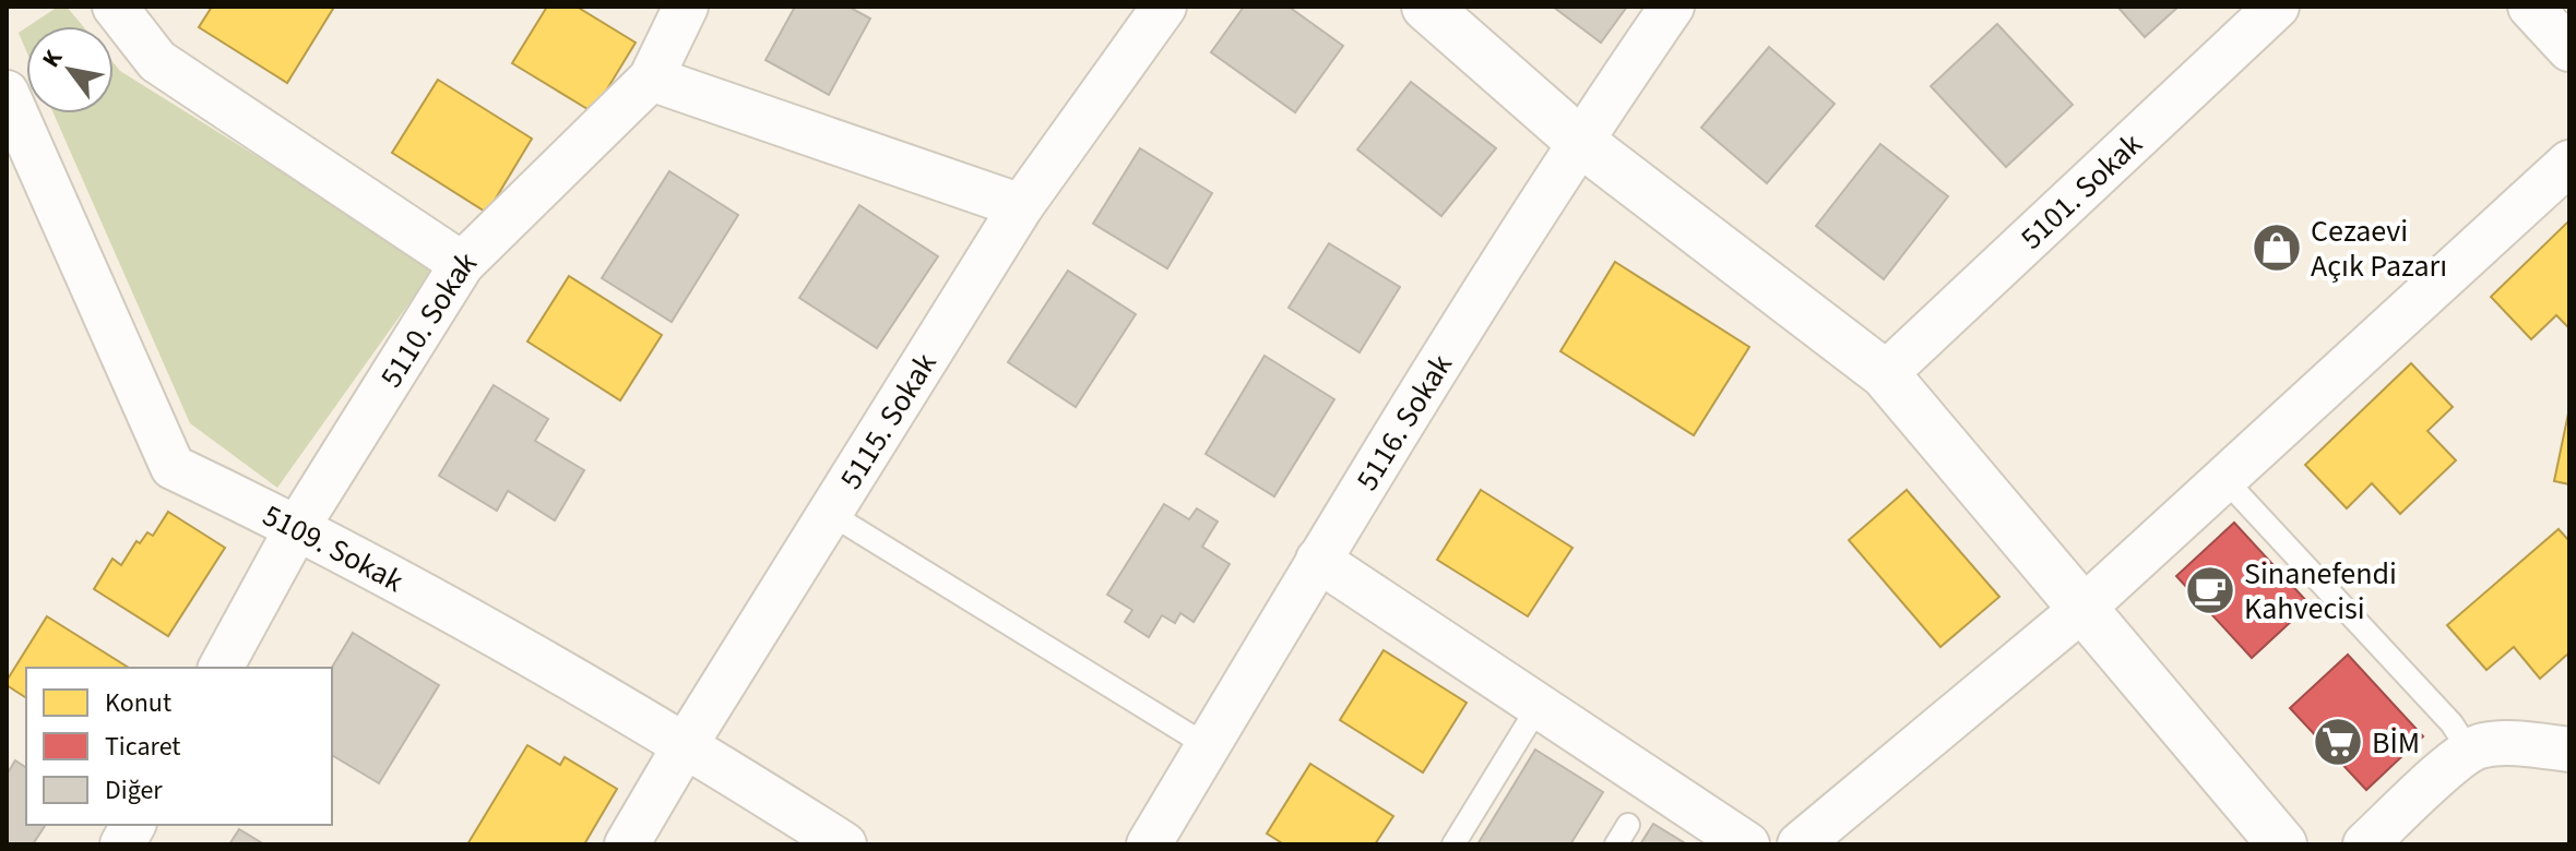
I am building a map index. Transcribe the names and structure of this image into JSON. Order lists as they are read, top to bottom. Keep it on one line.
{"streets":{"street":["5101. Sokak","5110. Sokak","5115. Sokak","5116. Sokak","5109. Sokak"]},"crossings":[["5110. Sokak","5109. Sokak"],["5115. Sokak","5109. Sokak"]],"places":{"shop":["Cezaevi Açık Pazarı"],"cafe":["Sinanefendi Kahvecisi"],"supermarket":["BİM"]},"legend":["Konut","Ticaret","Diğer"],"north":"top left"}
